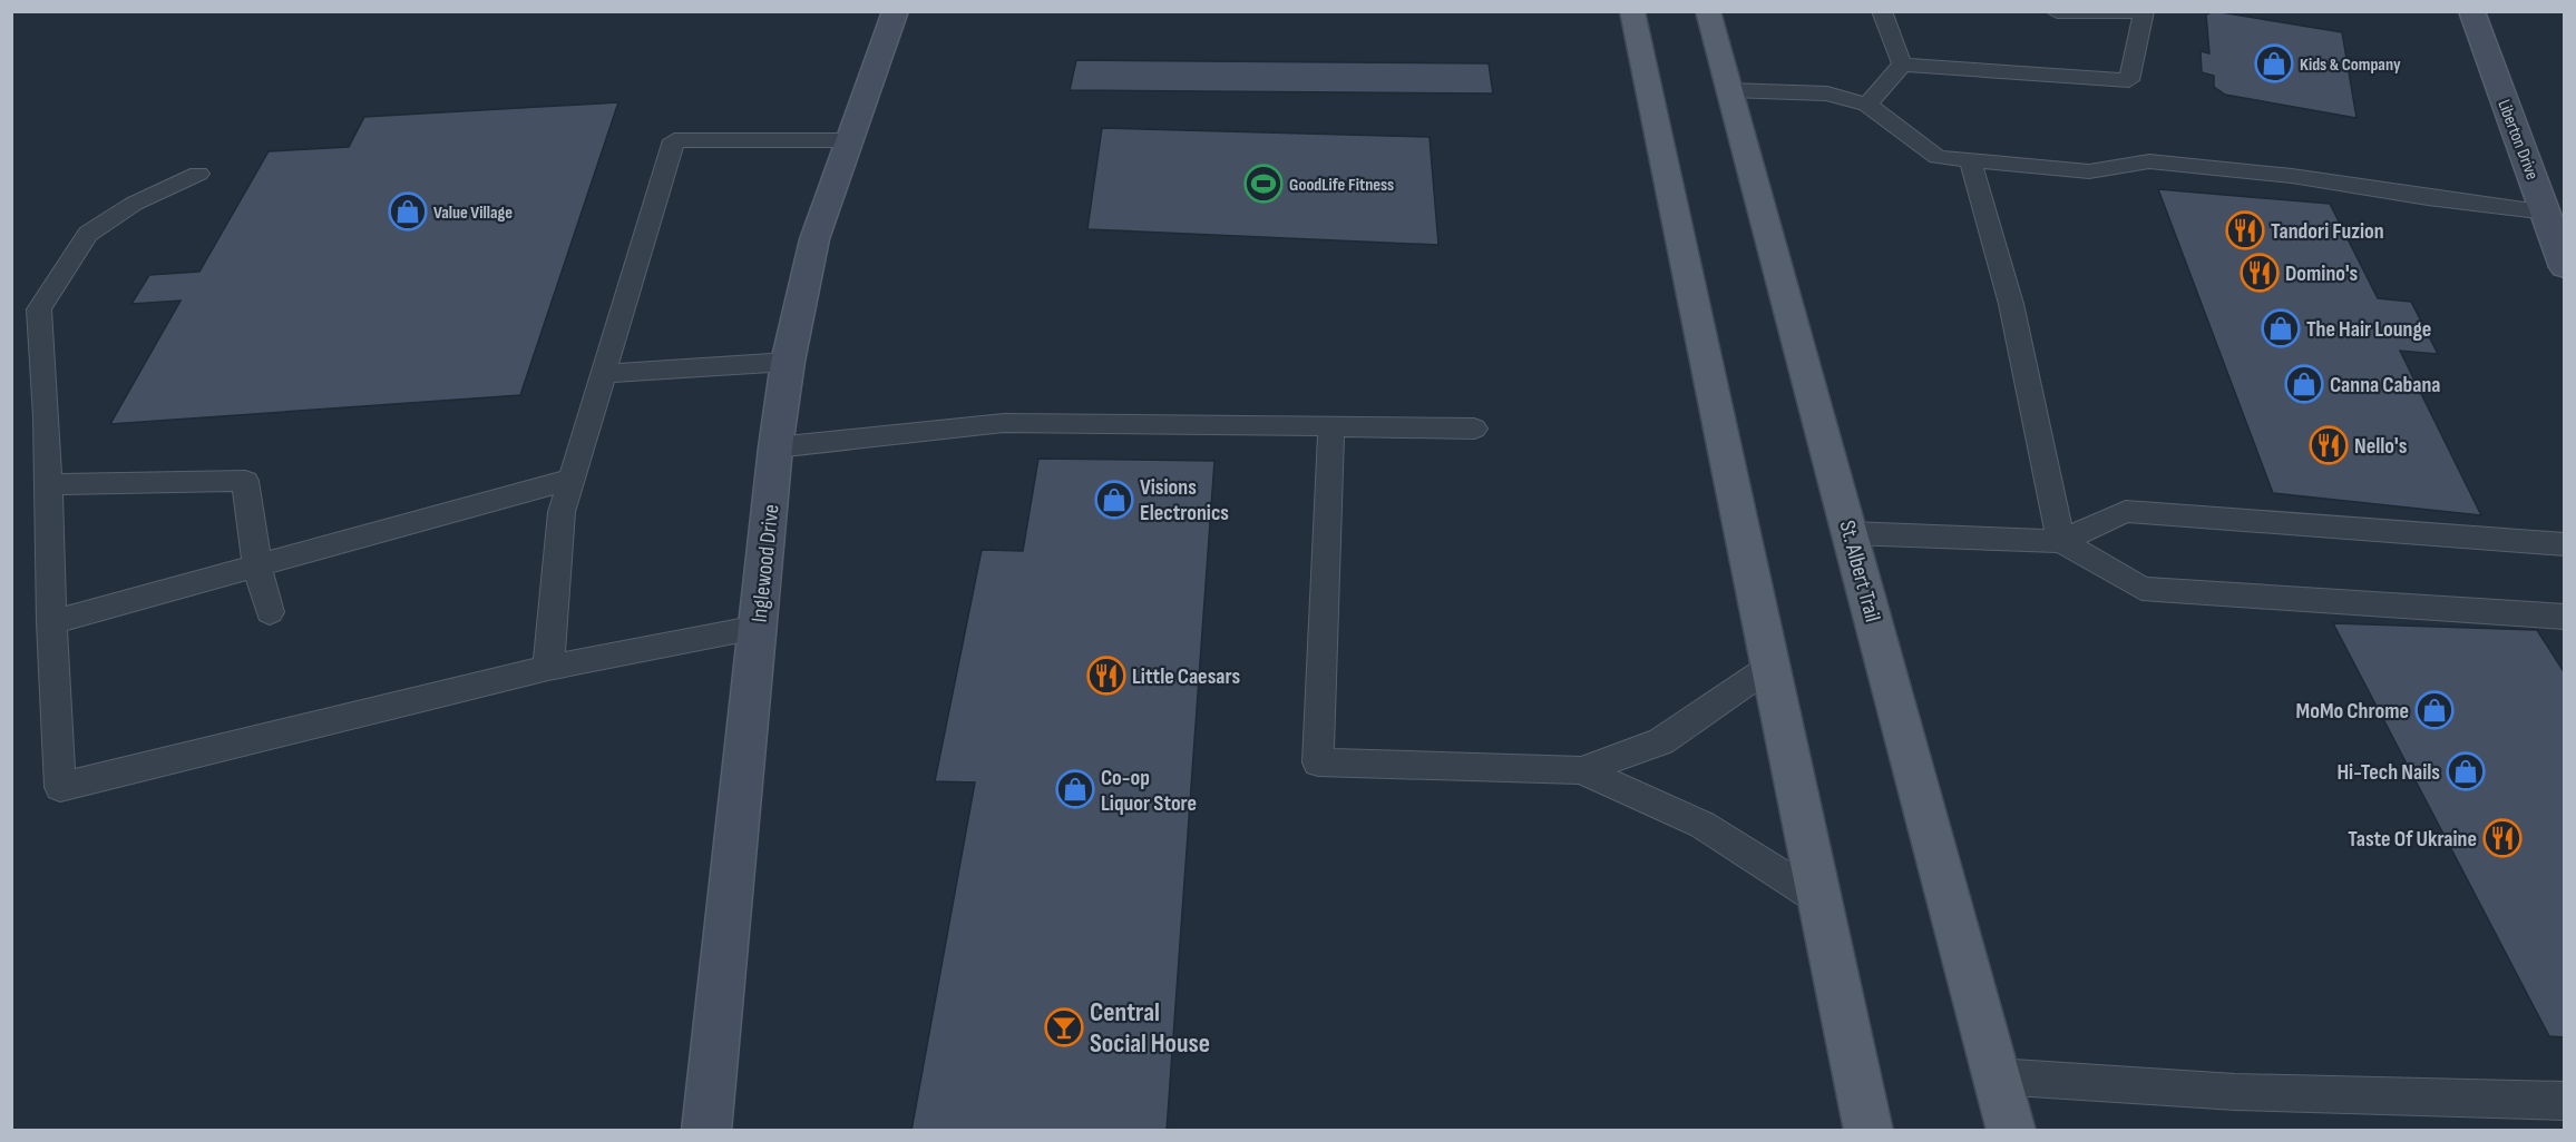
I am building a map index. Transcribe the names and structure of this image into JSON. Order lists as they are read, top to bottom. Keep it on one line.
{"streets":{"main road":["St. Albert Trail"],"street":["Liberton Drive","Inglewood Drive"]},"places":{"shop":["Kids & Company","Value Village","The Hair Lounge","Canna Cabana","Visions Electronics","MoMo Chrome","Hi-Tech Nails","Co-op Liquor Store"],"sports":["GoodLife Fitness"],"restaurant":["Tandori Fuzion","Domino's","Nello's","Little Caesars","Taste Of Ukraine"],"bar":["Central Social House"]}}
